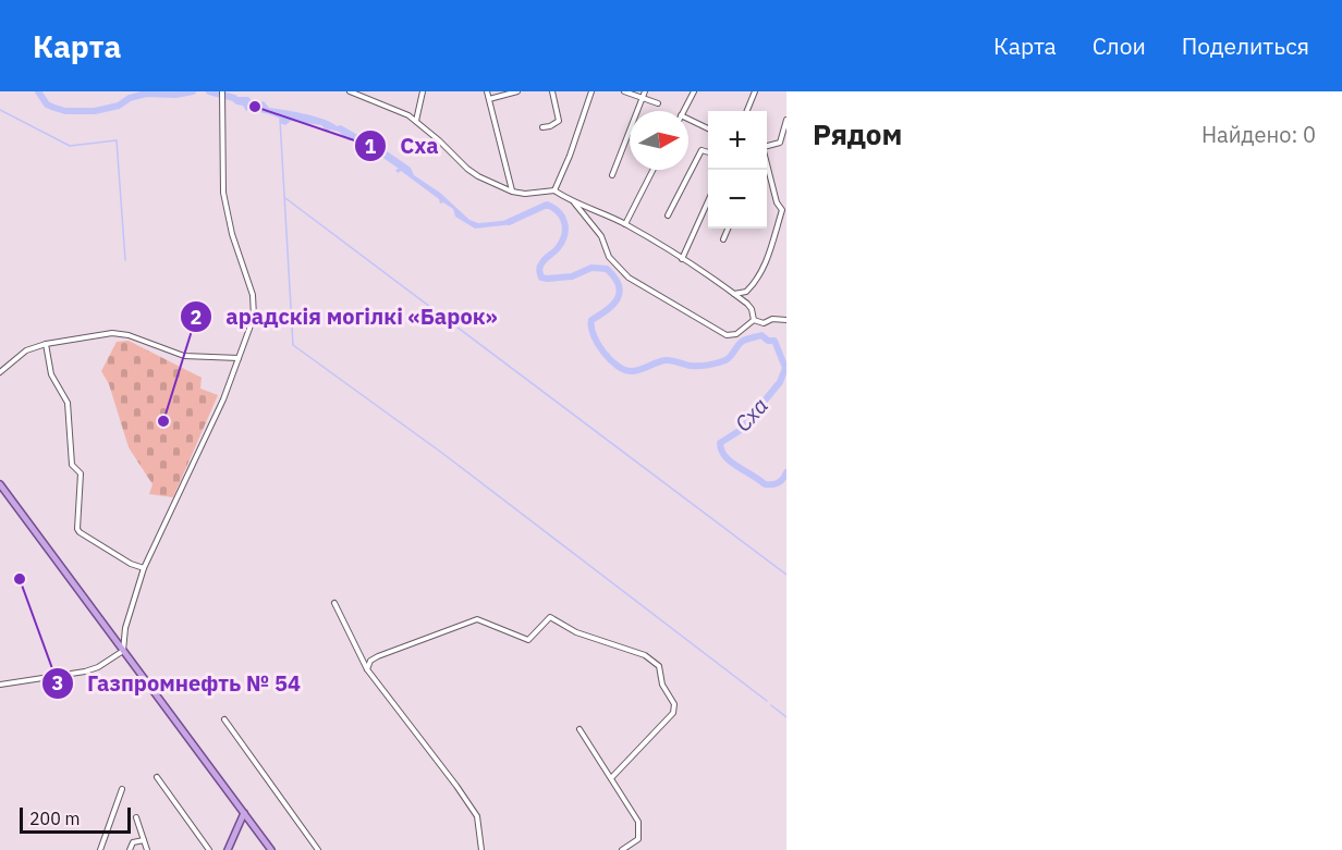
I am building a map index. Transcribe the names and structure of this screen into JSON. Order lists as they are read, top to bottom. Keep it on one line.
{"water":["Сха"],"places":["Сха","арадскія могілкі «Барок»","Газпромнефть № 54"],"scale_bar":"200 m","north":"right","page":{"header":"Карта","nav":["Карта","Слои","Поделиться"],"heading":["Рядом","Найдено: 0"],"map_buttons":["+","−"],"scale":"200 m"}}
